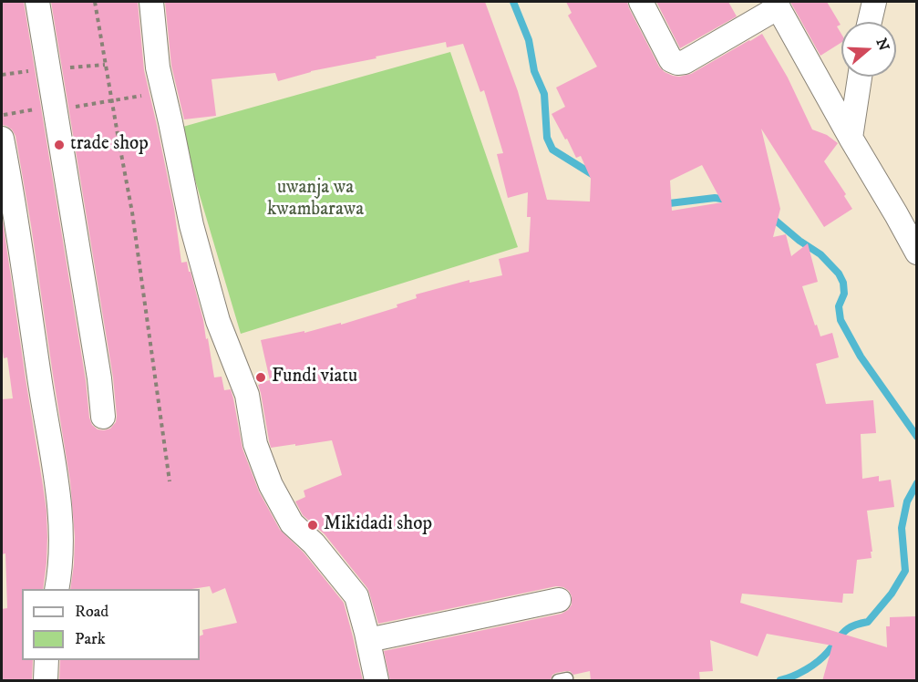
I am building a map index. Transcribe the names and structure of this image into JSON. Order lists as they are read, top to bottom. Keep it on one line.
{"parks":["uwanja wa kwambarawa"],"places":["trade shop","Fundi viatu","Mikidadi shop"],"legend":["Road","Park"],"north":"right"}
